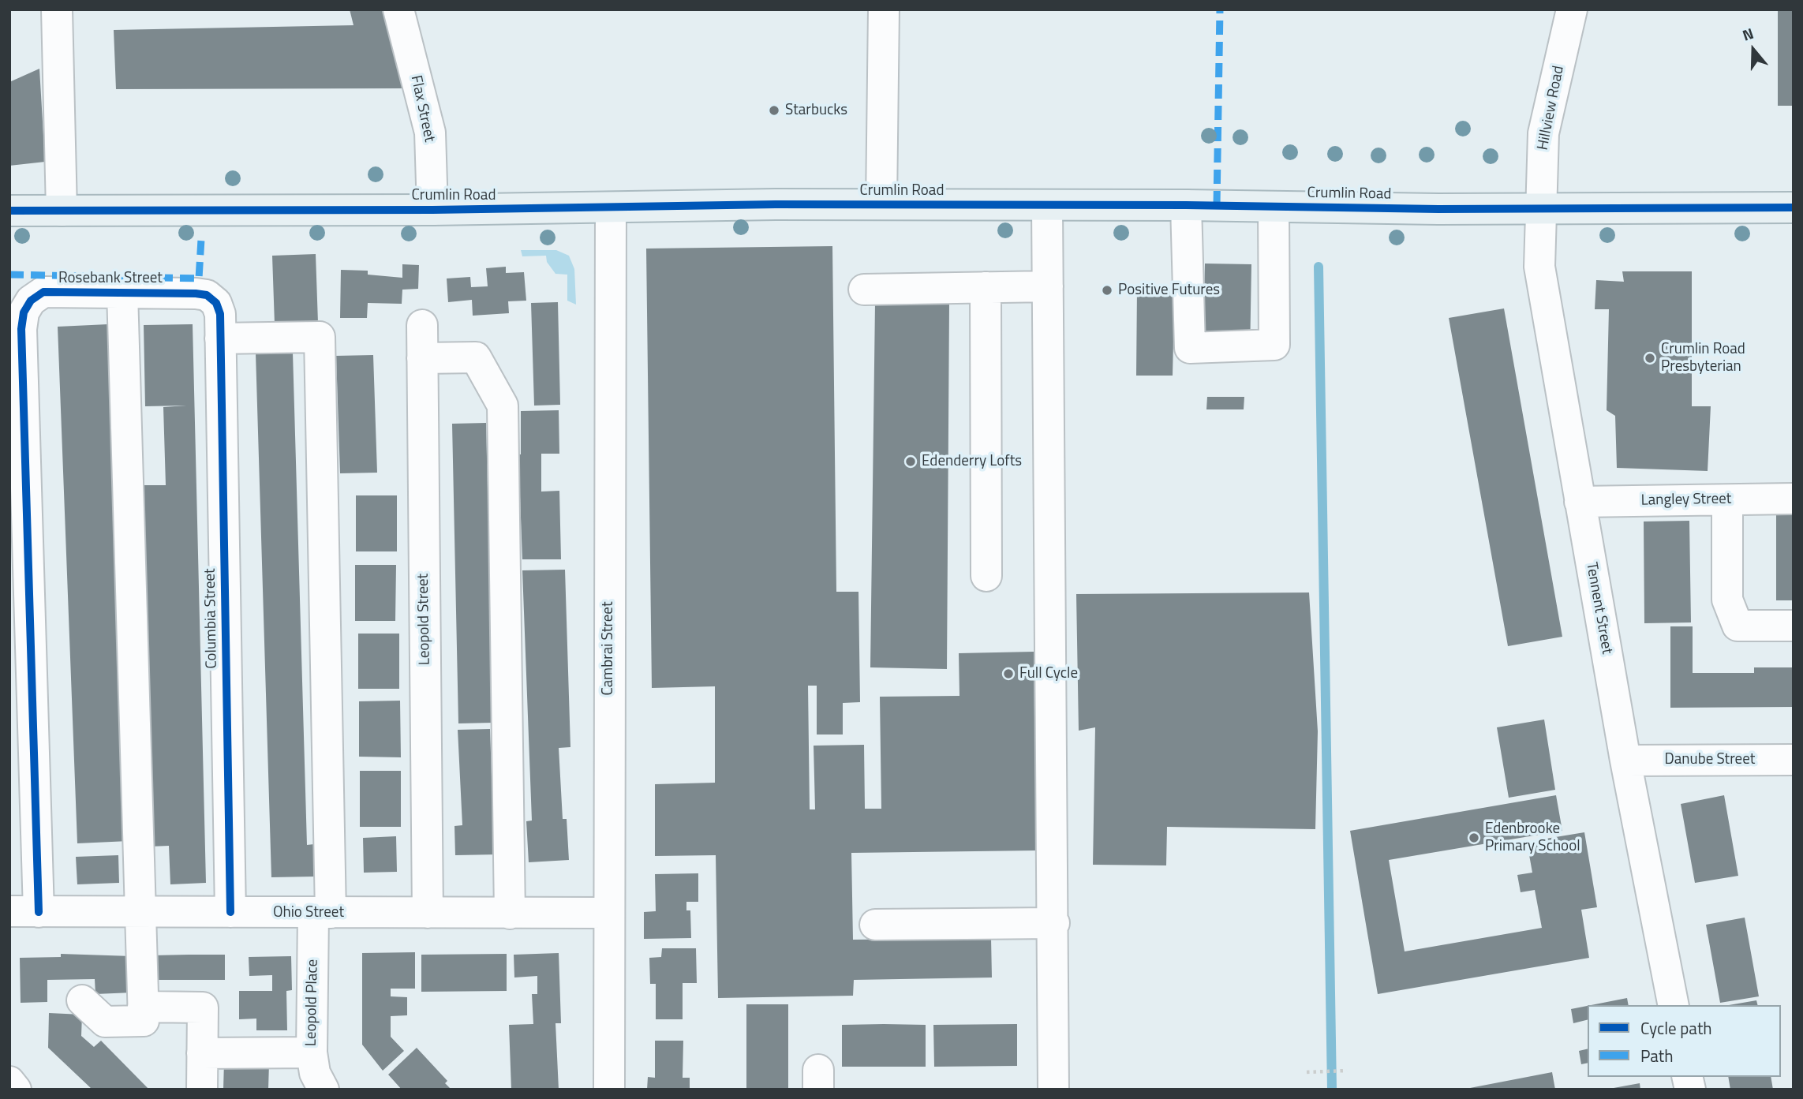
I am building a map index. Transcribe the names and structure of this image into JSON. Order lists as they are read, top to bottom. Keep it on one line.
{"streets":{"main road":["Crumlin Road"],"street":["Hillview Road","Flax Street","Rosebank Street","Langley Street","Tennent Street","Columbia Street","Leopold Street","Cambrai Street","Danube Street","Ohio Street","Leopold Place"]},"crossings":[["Hillview Road","Crumlin Road"],["Hillview Road","Tennent Street"],["Flax Street","Crumlin Road"],["Crumlin Road","Tennent Street"],["Crumlin Road","Cambrai Street"],["Rosebank Street","Columbia Street"],["Rosebank Street","Ohio Street"],["Rosebank Street","Leopold Place"],["Langley Street","Tennent Street"],["Tennent Street","Danube Street"],["Columbia Street","Ohio Street"],["Columbia Street","Leopold Place"],["Leopold Street","Ohio Street"],["Cambrai Street","Ohio Street"],["Ohio Street","Leopold Place"]],"places":["Starbucks","Positive Futures","Crumlin Road Presbyterian","Edenderry Lofts","Full Cycle","Edenbrooke Primary School"],"legend":["Cycle path","Path"],"north":"top"}
